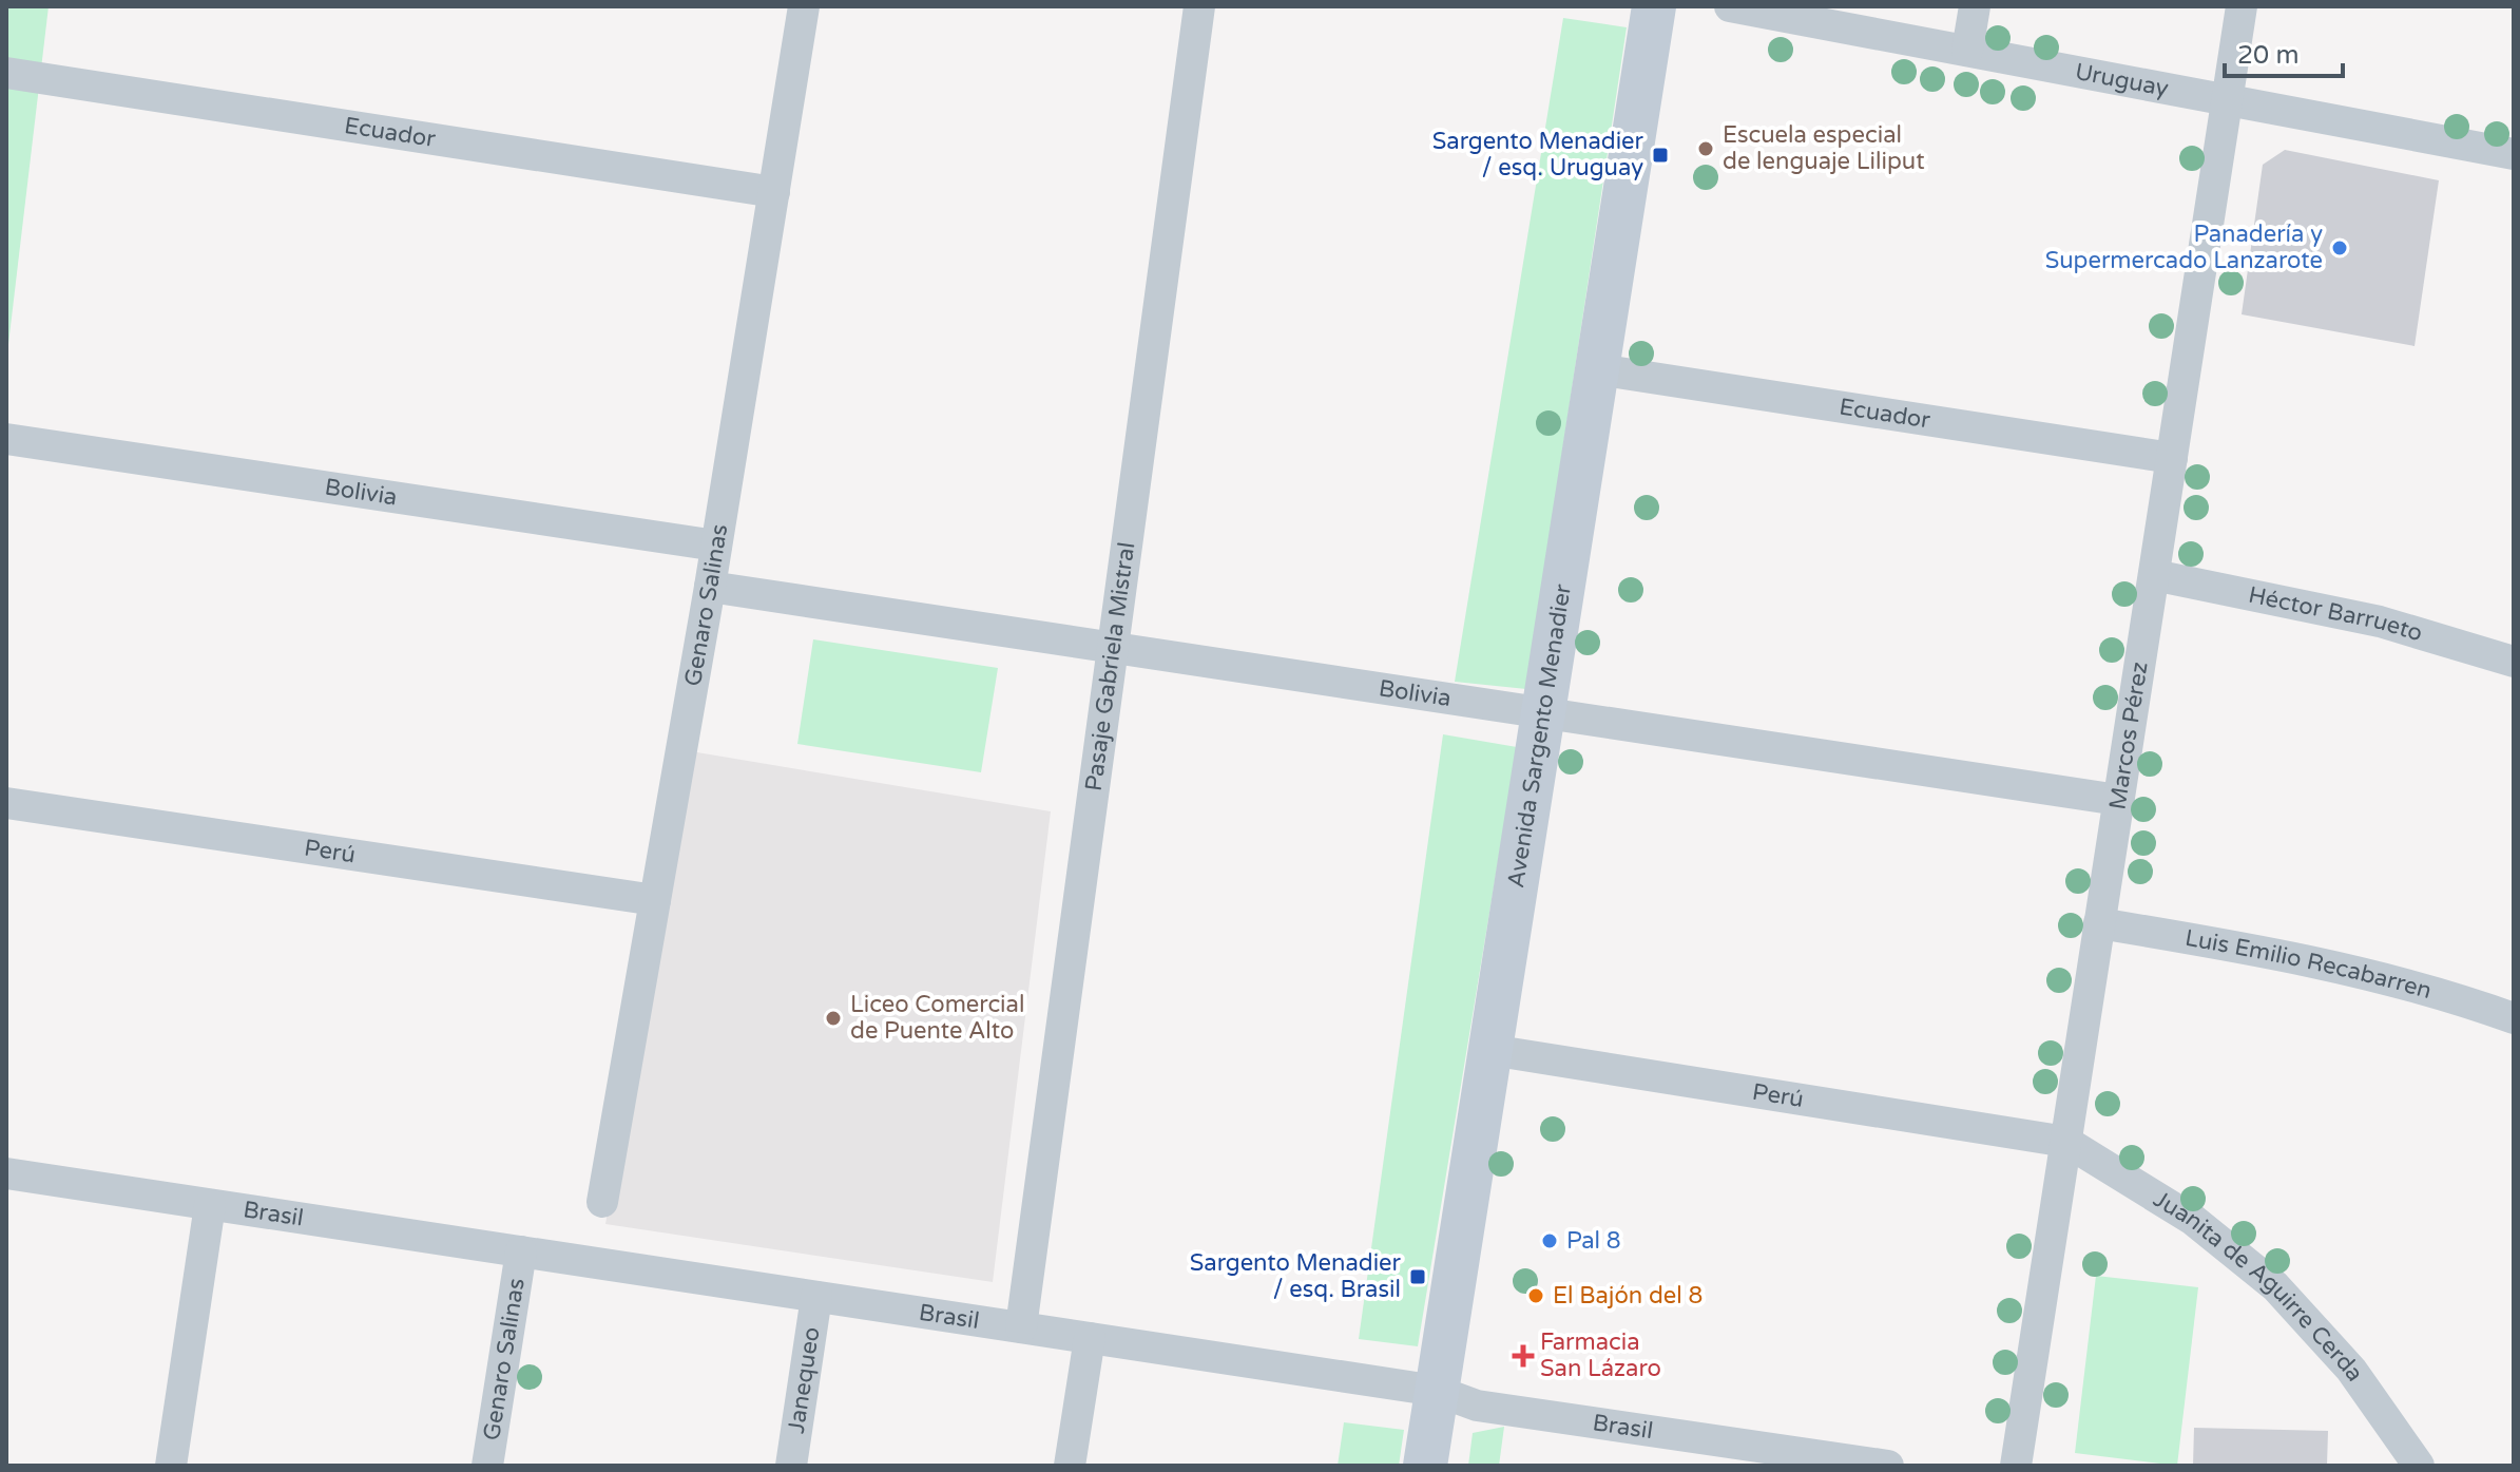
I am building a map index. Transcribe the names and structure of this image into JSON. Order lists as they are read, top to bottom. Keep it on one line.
{"streets":{"main road":["Avenida Sargento Menadier"],"street":["Uruguay","Ecuador","Bolivia","Genaro Salinas","Héctor Barrueto","Pasaje Gabriela Mistral","Marcos Pérez","Perú","Luis Emilio Recabarren","Brasil","Juanita de Aguirre Cerda","Janequeo"]},"crossings":[["Uruguay","Marcos Pérez"],["Ecuador","Genaro Salinas"],["Ecuador","Avenida Sargento Menadier"],["Ecuador","Marcos Pérez"],["Bolivia","Genaro Salinas"],["Bolivia","Pasaje Gabriela Mistral"],["Bolivia","Avenida Sargento Menadier"],["Bolivia","Marcos Pérez"],["Genaro Salinas","Perú"],["Genaro Salinas","Brasil"],["Héctor Barrueto","Marcos Pérez"],["Pasaje Gabriela Mistral","Brasil"],["Avenida Sargento Menadier","Perú"],["Avenida Sargento Menadier","Brasil"],["Marcos Pérez","Perú"],["Marcos Pérez","Luis Emilio Recabarren"],["Marcos Pérez","Juanita de Aguirre Cerda"],["Perú","Juanita de Aguirre Cerda"],["Brasil","Janequeo"]],"places":{"other":["Escuela especial de lenguaje Liliput","Panadería y Supermercado Lanzarote","Liceo Comercial de Puente Alto","Pal 8","El Bajón del 8"],"transit":["Sargento Menadier / esq. Uruguay","Sargento Menadier / esq. Brasil"],"health":["Farmacia San Lázaro"]},"scale_bar":"20 m"}
